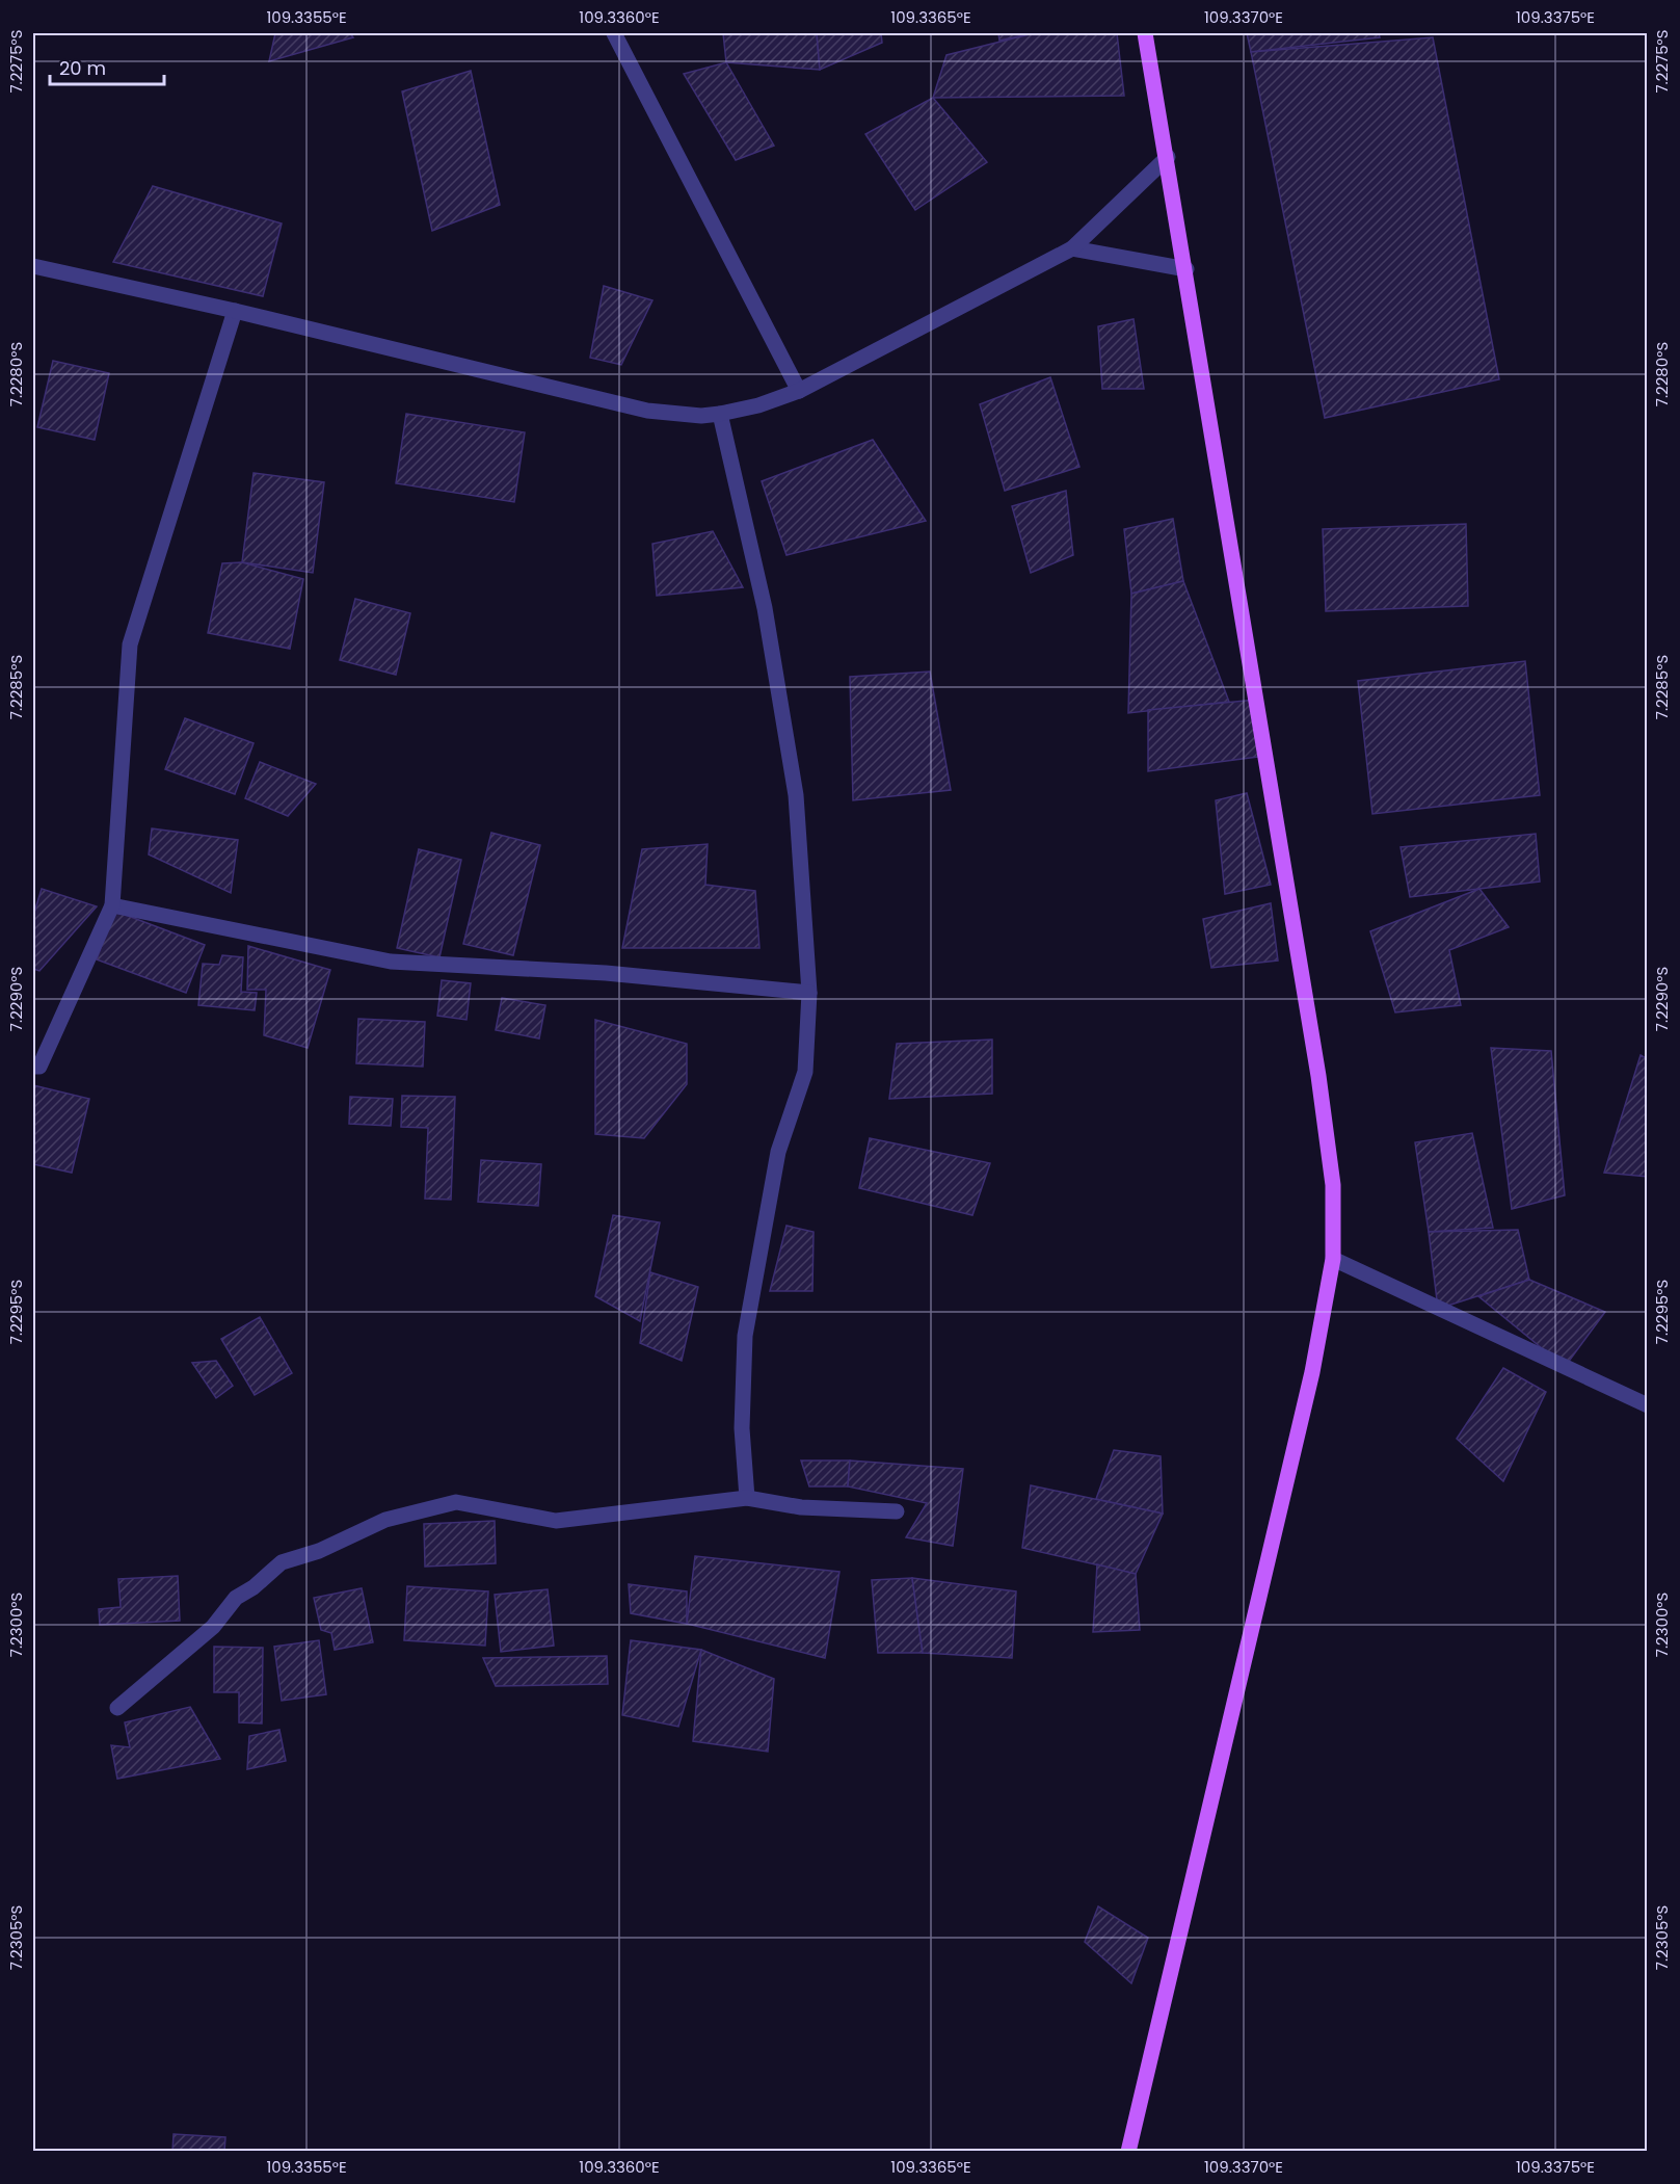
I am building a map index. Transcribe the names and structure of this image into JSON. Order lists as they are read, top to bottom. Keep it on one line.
{"scale_bar":"20 m","coordinates":["109.3355°E","109.3360°E","109.3365°E","109.3370°E","109.3375°E","7.2275°S","7.2280°S","7.2285°S","7.2290°S","7.2295°S","7.2300°S","7.2305°S"]}
